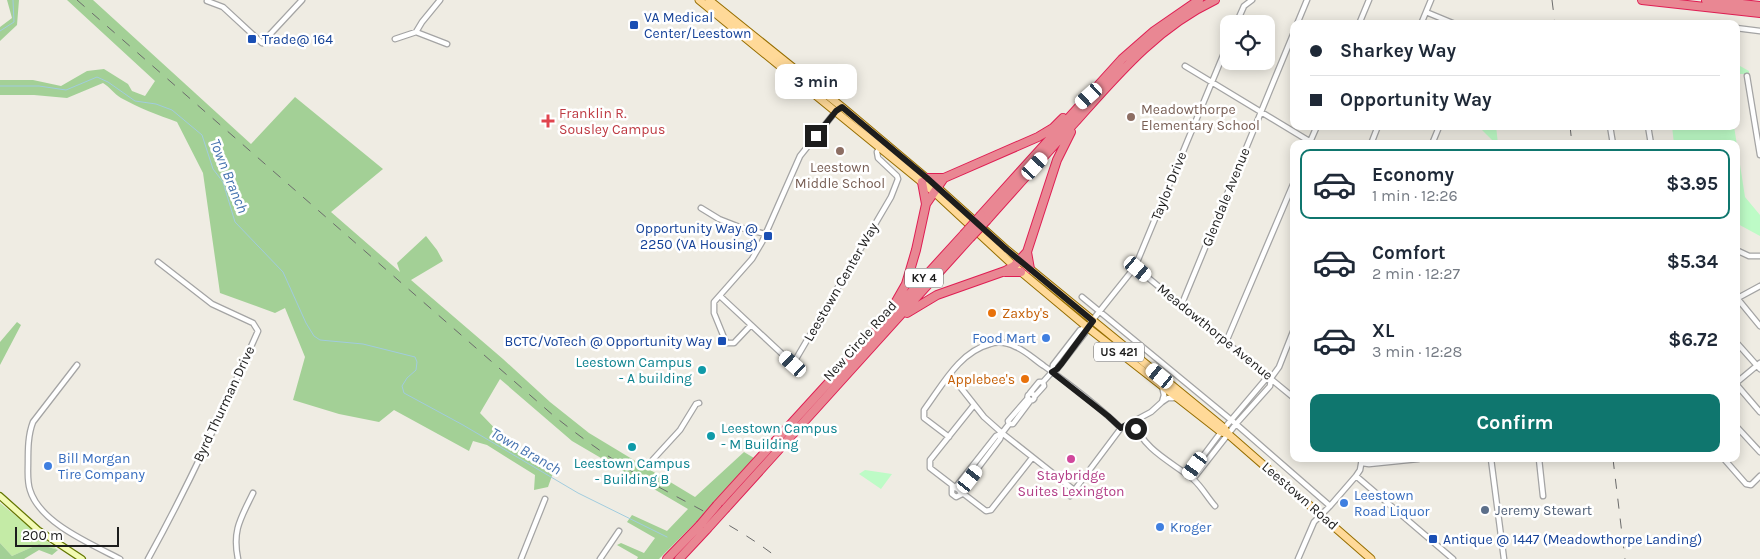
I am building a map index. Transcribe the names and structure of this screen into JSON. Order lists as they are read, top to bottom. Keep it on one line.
{"streets":{"highway":["KY 4","New Circle Road"],"main road":["US 421","Leestown Road"],"street":["Taylor Drive","Glendale Avenue","Leestown Center Way","Meadowthorpe Avenue","Byrd Thurman Drive"]},"crossings":[["Taylor Drive","Meadowthorpe Avenue"],["Taylor Drive","Leestown Road"],["Glendale Avenue","Meadowthorpe Avenue"],["Leestown Center Way","Leestown Road"]],"water":["Town Branch"],"places":{"transit":["VA Medical Center/Leestown","Trade@ 164","Opportunity Way @ 2250 (VA Housing)","BCTC/VoTech @ Opportunity Way","Antique @ 1447 (Meadowthorpe Landing)"],"other":["Meadowthorpe Elementary School","Leestown Middle School","Zaxby's","Food Mart","Leestown Campus - A building","Applebee's","Leestown Campus - M Building","Leestown Campus - Building B","Staybridge Suites Lexington","Bill Morgan Tire Company","Leestown Road Liquor","Jeremy Stewart","Kroger"],"health":["Franklin R. Sousley Campus"]},"scale_bar":"200 m","page":{"banner":["Sharkey Way","Opportunity Way"],"bubble":"3 min","list":[{"name":"Economy","note":"1 min · 12:26","value":"$3.95"},{"name":"Comfort","note":"2 min · 12:27","value":"$5.34"},{"name":"XL","note":"3 min · 12:28","value":"$6.72"}],"buttons":"Confirm","scale":"200 m"}}
